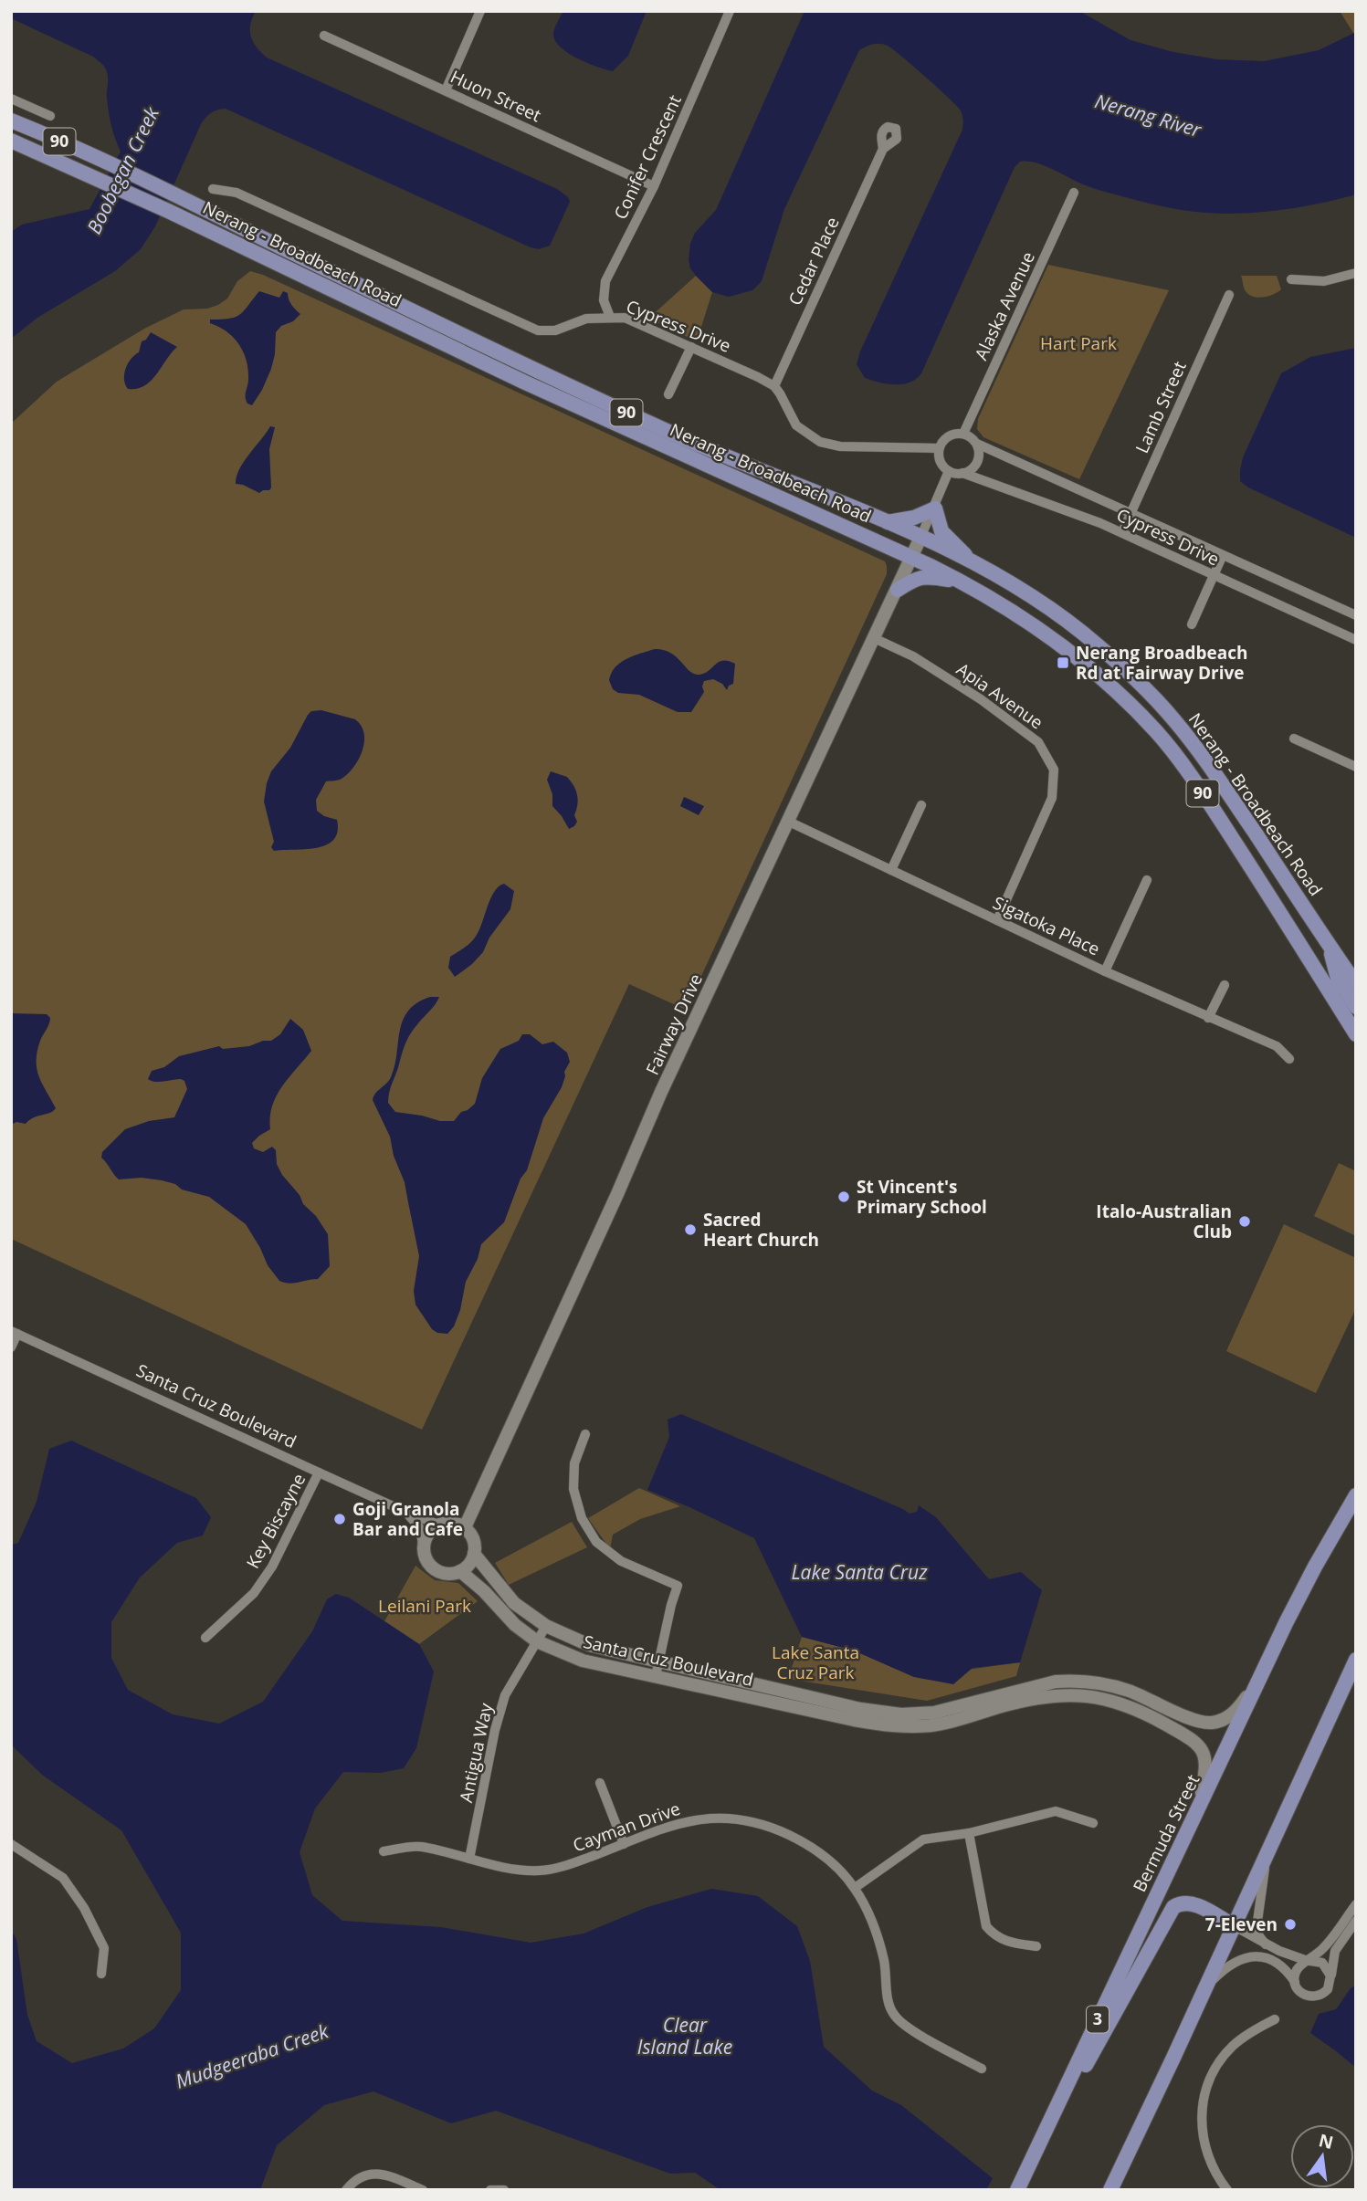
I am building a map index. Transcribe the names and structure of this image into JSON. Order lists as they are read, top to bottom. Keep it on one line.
{"streets":{"main road":["90","Nerang - Broadbeach Road","Bermuda Street","3"],"street":["Huon Street","Conifer Crescent","Cedar Place","Alaska Avenue","Cypress Drive","Lamb Street","Apia Avenue","Sigatoka Place","Fairway Drive","Santa Cruz Boulevard","Key Biscayne","Antigua Way","Cayman Drive"]},"crossings":[["Huon Street","Conifer Crescent"],["Conifer Crescent","Cypress Drive"],["Nerang - Broadbeach Road","Fairway Drive"],["Cedar Place","Cypress Drive"],["Alaska Avenue","Cypress Drive"],["Cypress Drive","Lamb Street"],["Apia Avenue","Sigatoka Place"],["Apia Avenue","Fairway Drive"],["Sigatoka Place","Fairway Drive"],["Fairway Drive","Santa Cruz Boulevard"],["Santa Cruz Boulevard","Key Biscayne"],["Santa Cruz Boulevard","Antigua Way"],["Santa Cruz Boulevard","Bermuda Street"],["Antigua Way","Cayman Drive"]],"water":["Nerang River","Boobegan Creek","Lake Santa Cruz","Clear Island Lake","Mudgeeraba Creek"],"parks":["Hart Park","Leilani Park","Lake Santa Cruz Park"],"places":{"transit":["Nerang Broadbeach Rd at Fairway Drive"],"other":["St Vincent's Primary School","Italo-Australian Club","Sacred Heart Church","Goji Granola Bar and Cafe","7-Eleven"]},"north":"top"}
